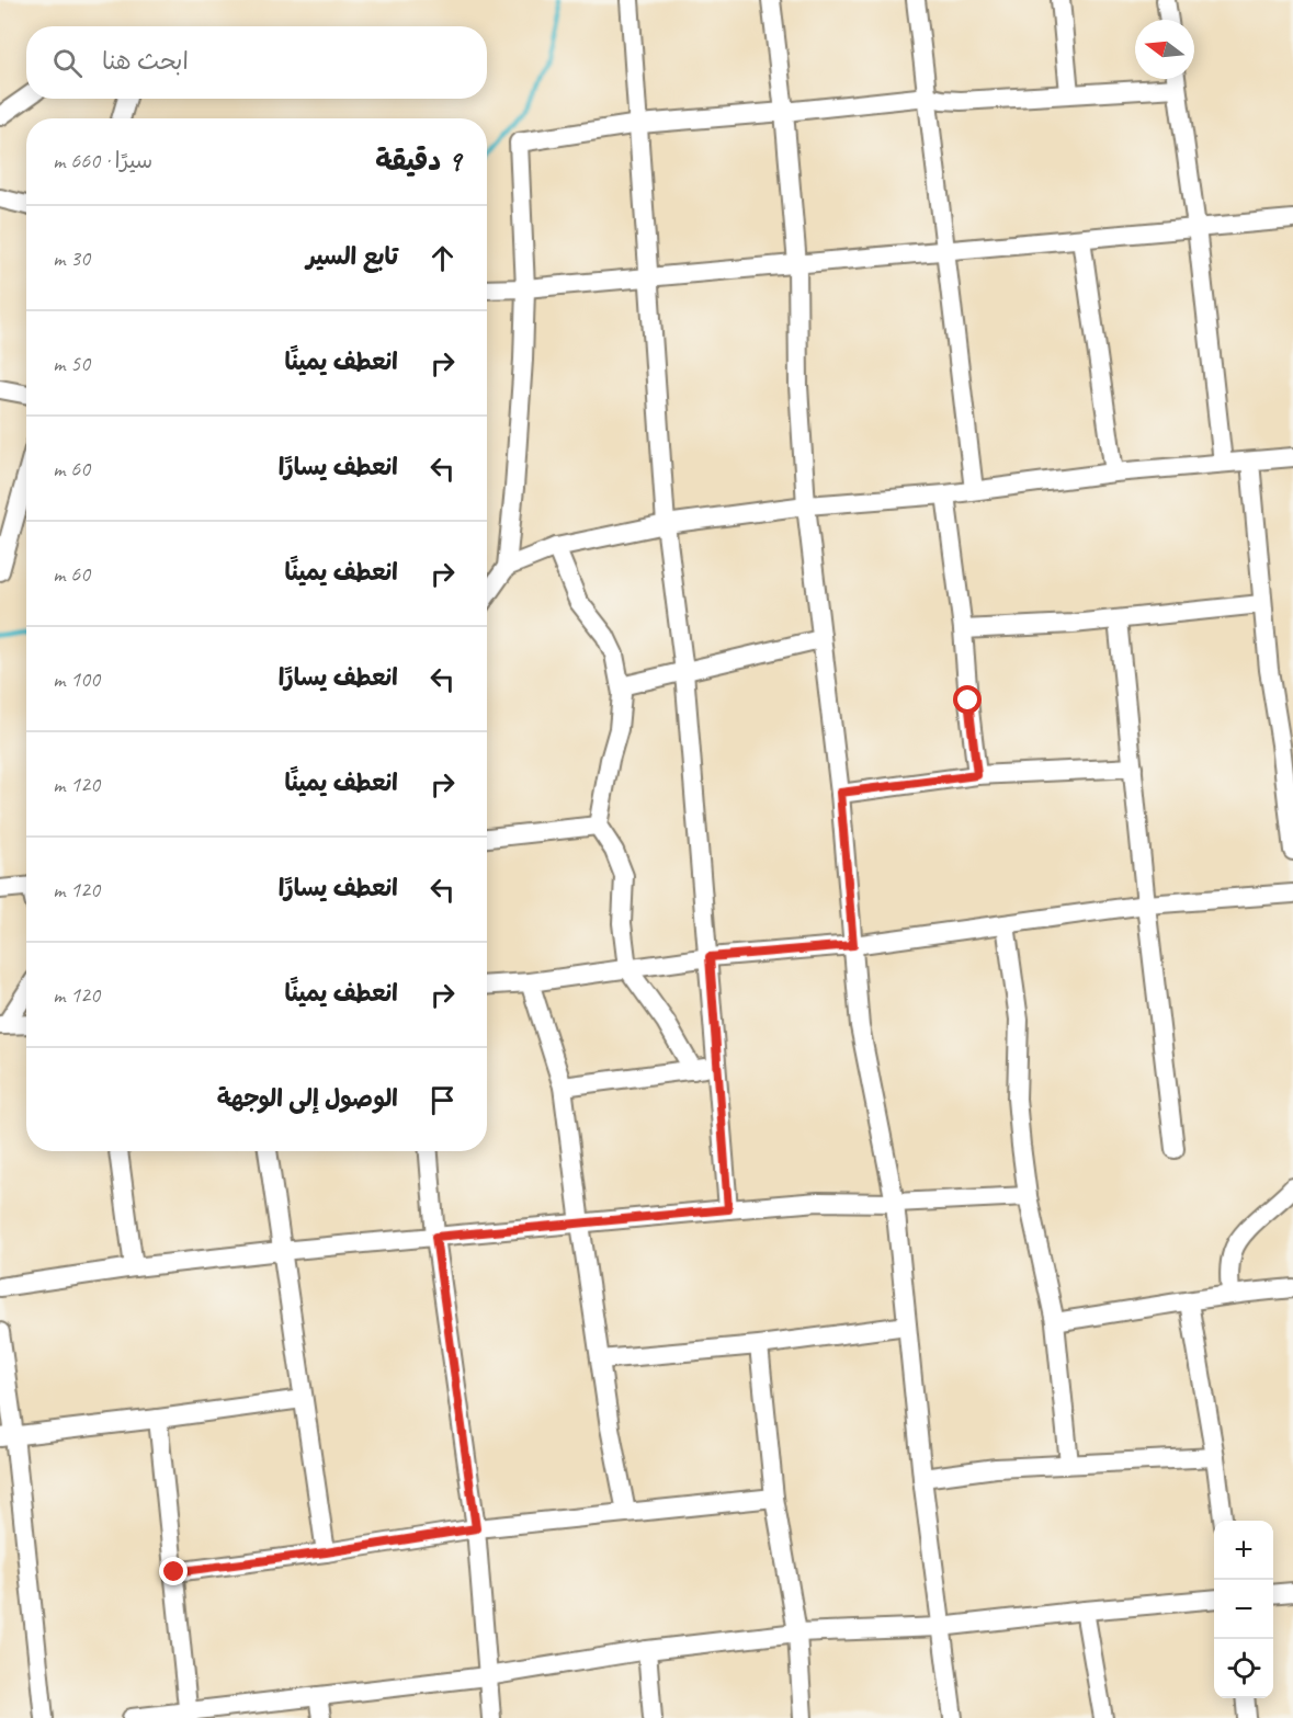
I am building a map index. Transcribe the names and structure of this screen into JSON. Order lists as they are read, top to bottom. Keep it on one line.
{"north":"left","page":{"search":"ابحث هنا","heading":["9 دقيقة","سيرًا · 660 m"],"list":[["تابع السير","30 m"],["انعطف يمينًا","50 m"],["انعطف يسارًا","60 m"],["انعطف يمينًا","60 m"],["انعطف يسارًا","100 m"],["انعطف يمينًا","120 m"],["انعطف يسارًا","120 m"],["انعطف يمينًا","120 m"],"الوصول إلى الوجهة"],"map_buttons":["+","−"]}}
